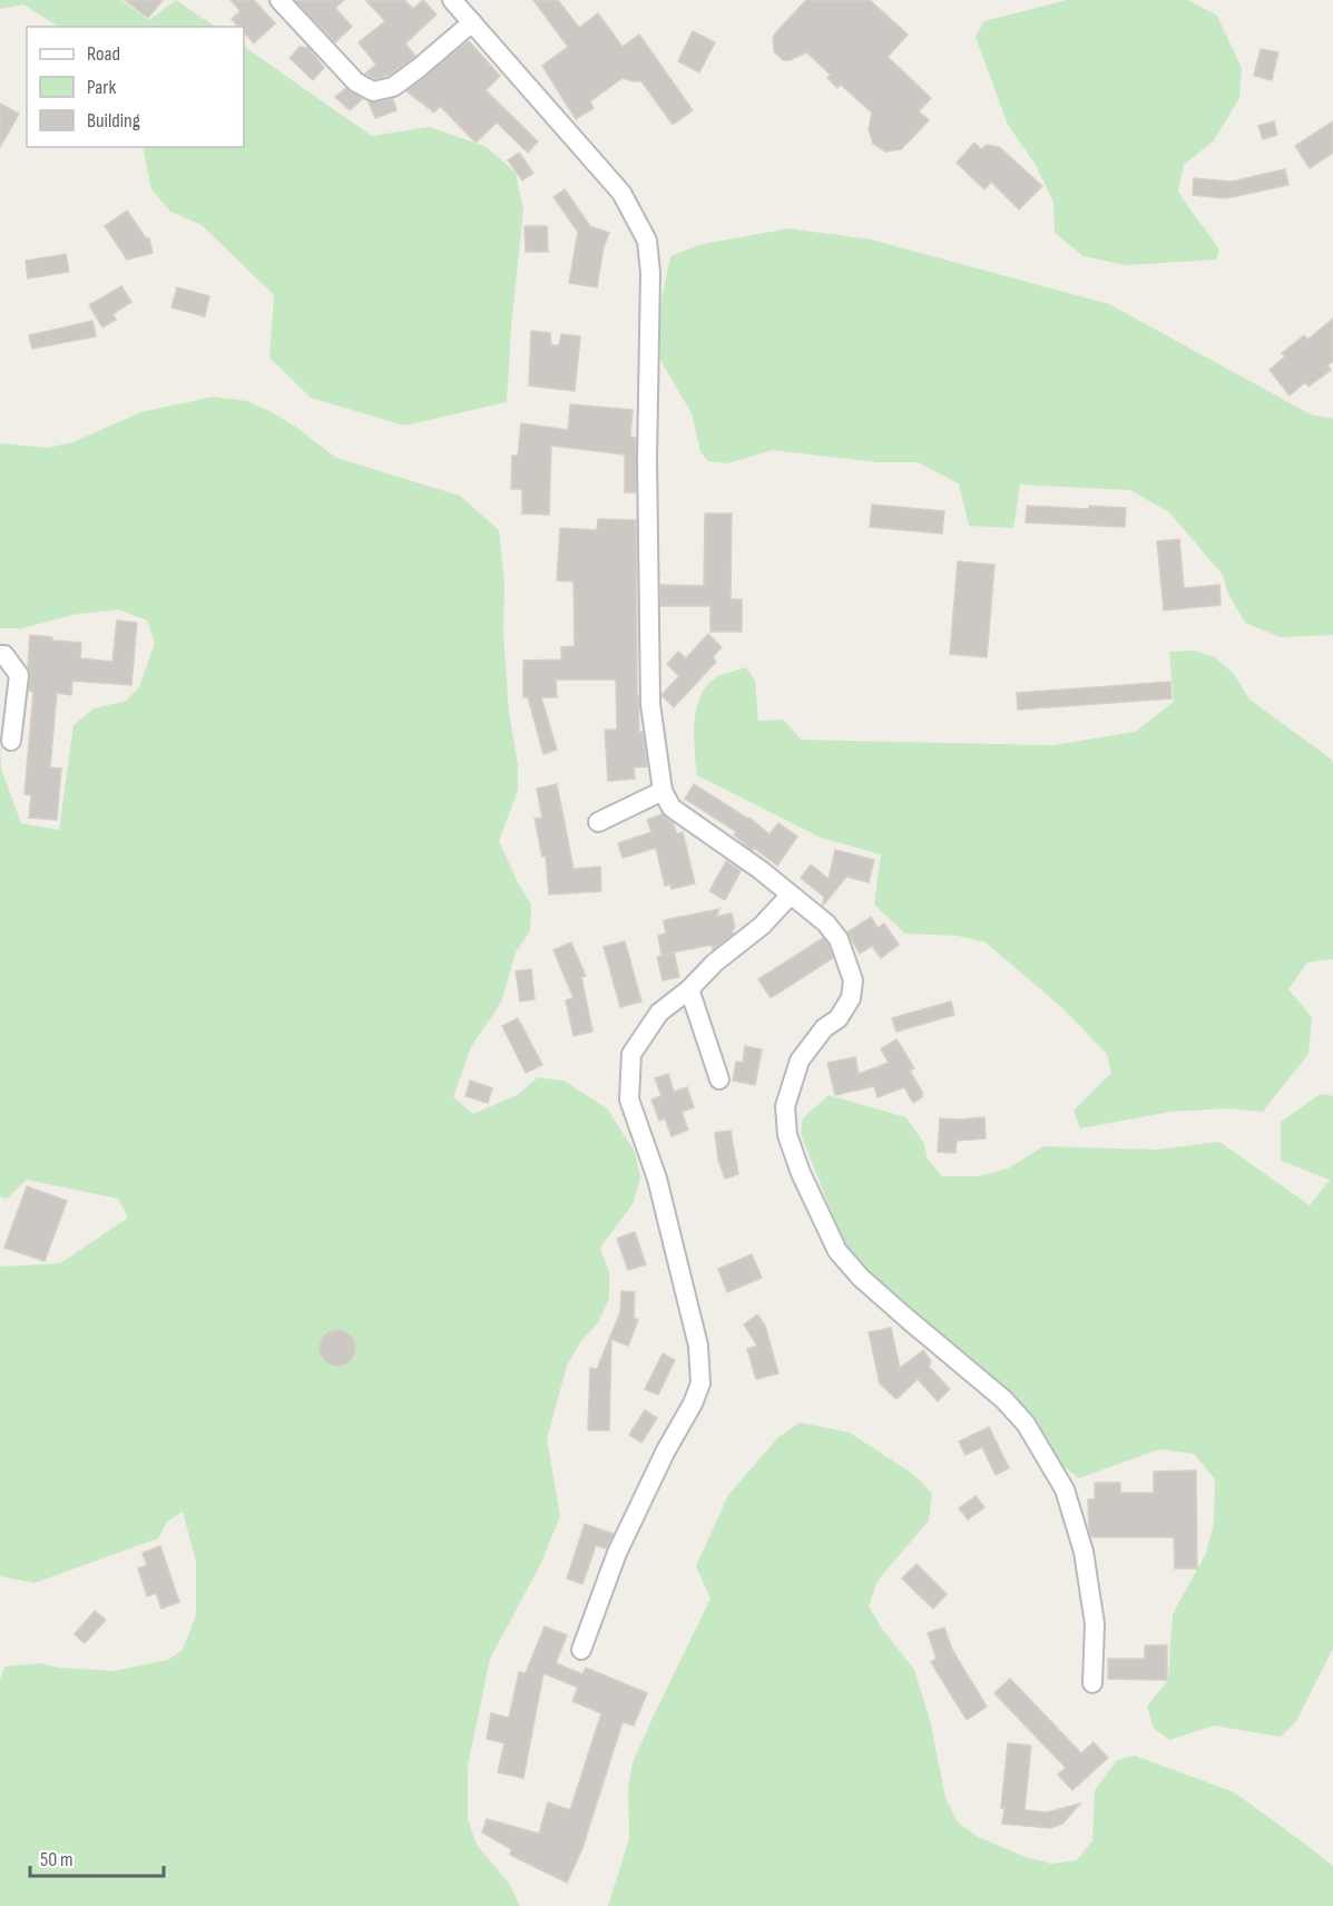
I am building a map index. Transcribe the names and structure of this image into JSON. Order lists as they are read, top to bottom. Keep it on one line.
{"legend":["Road","Park","Building"],"scale_bar":"50 m"}
